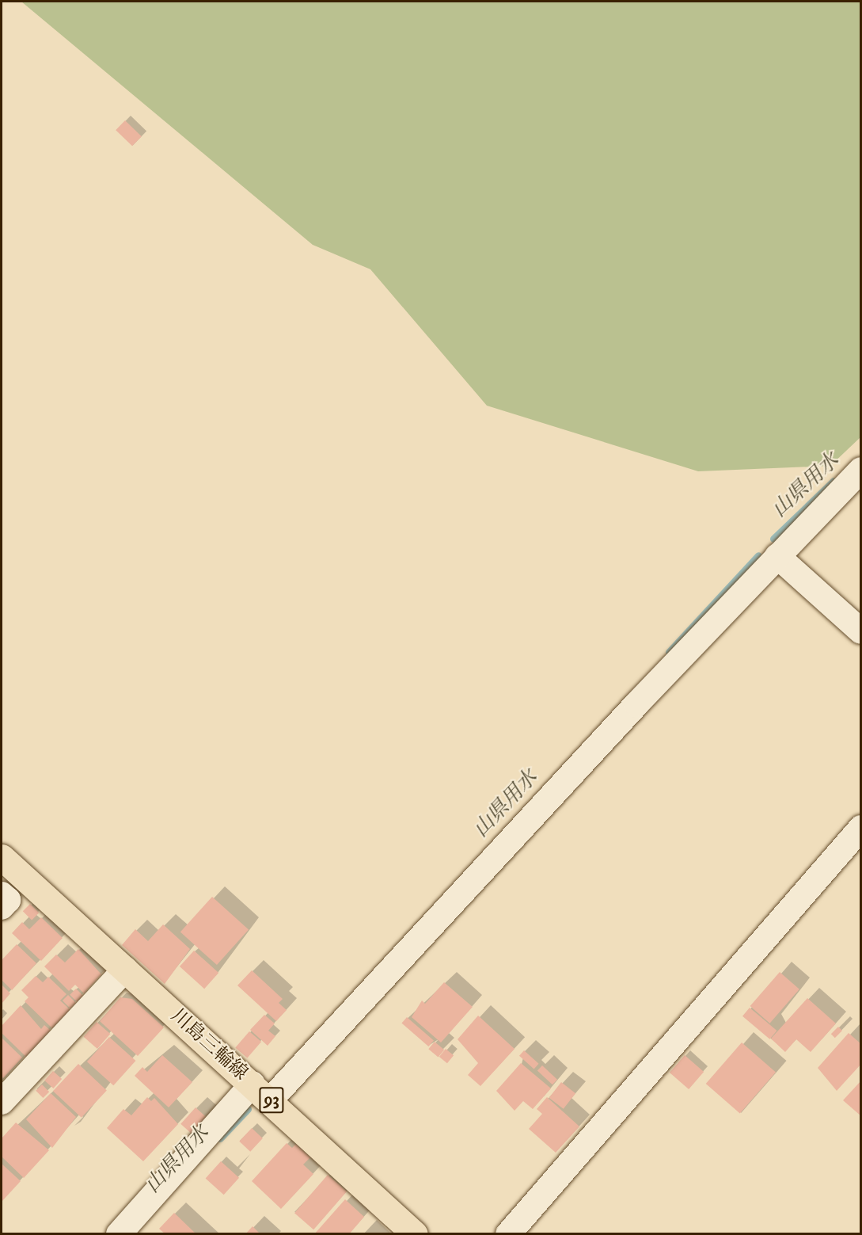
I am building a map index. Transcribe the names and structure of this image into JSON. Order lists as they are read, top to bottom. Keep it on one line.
{"streets":{"main road":["川島三輪線","93"]},"water":["山県用水"]}
